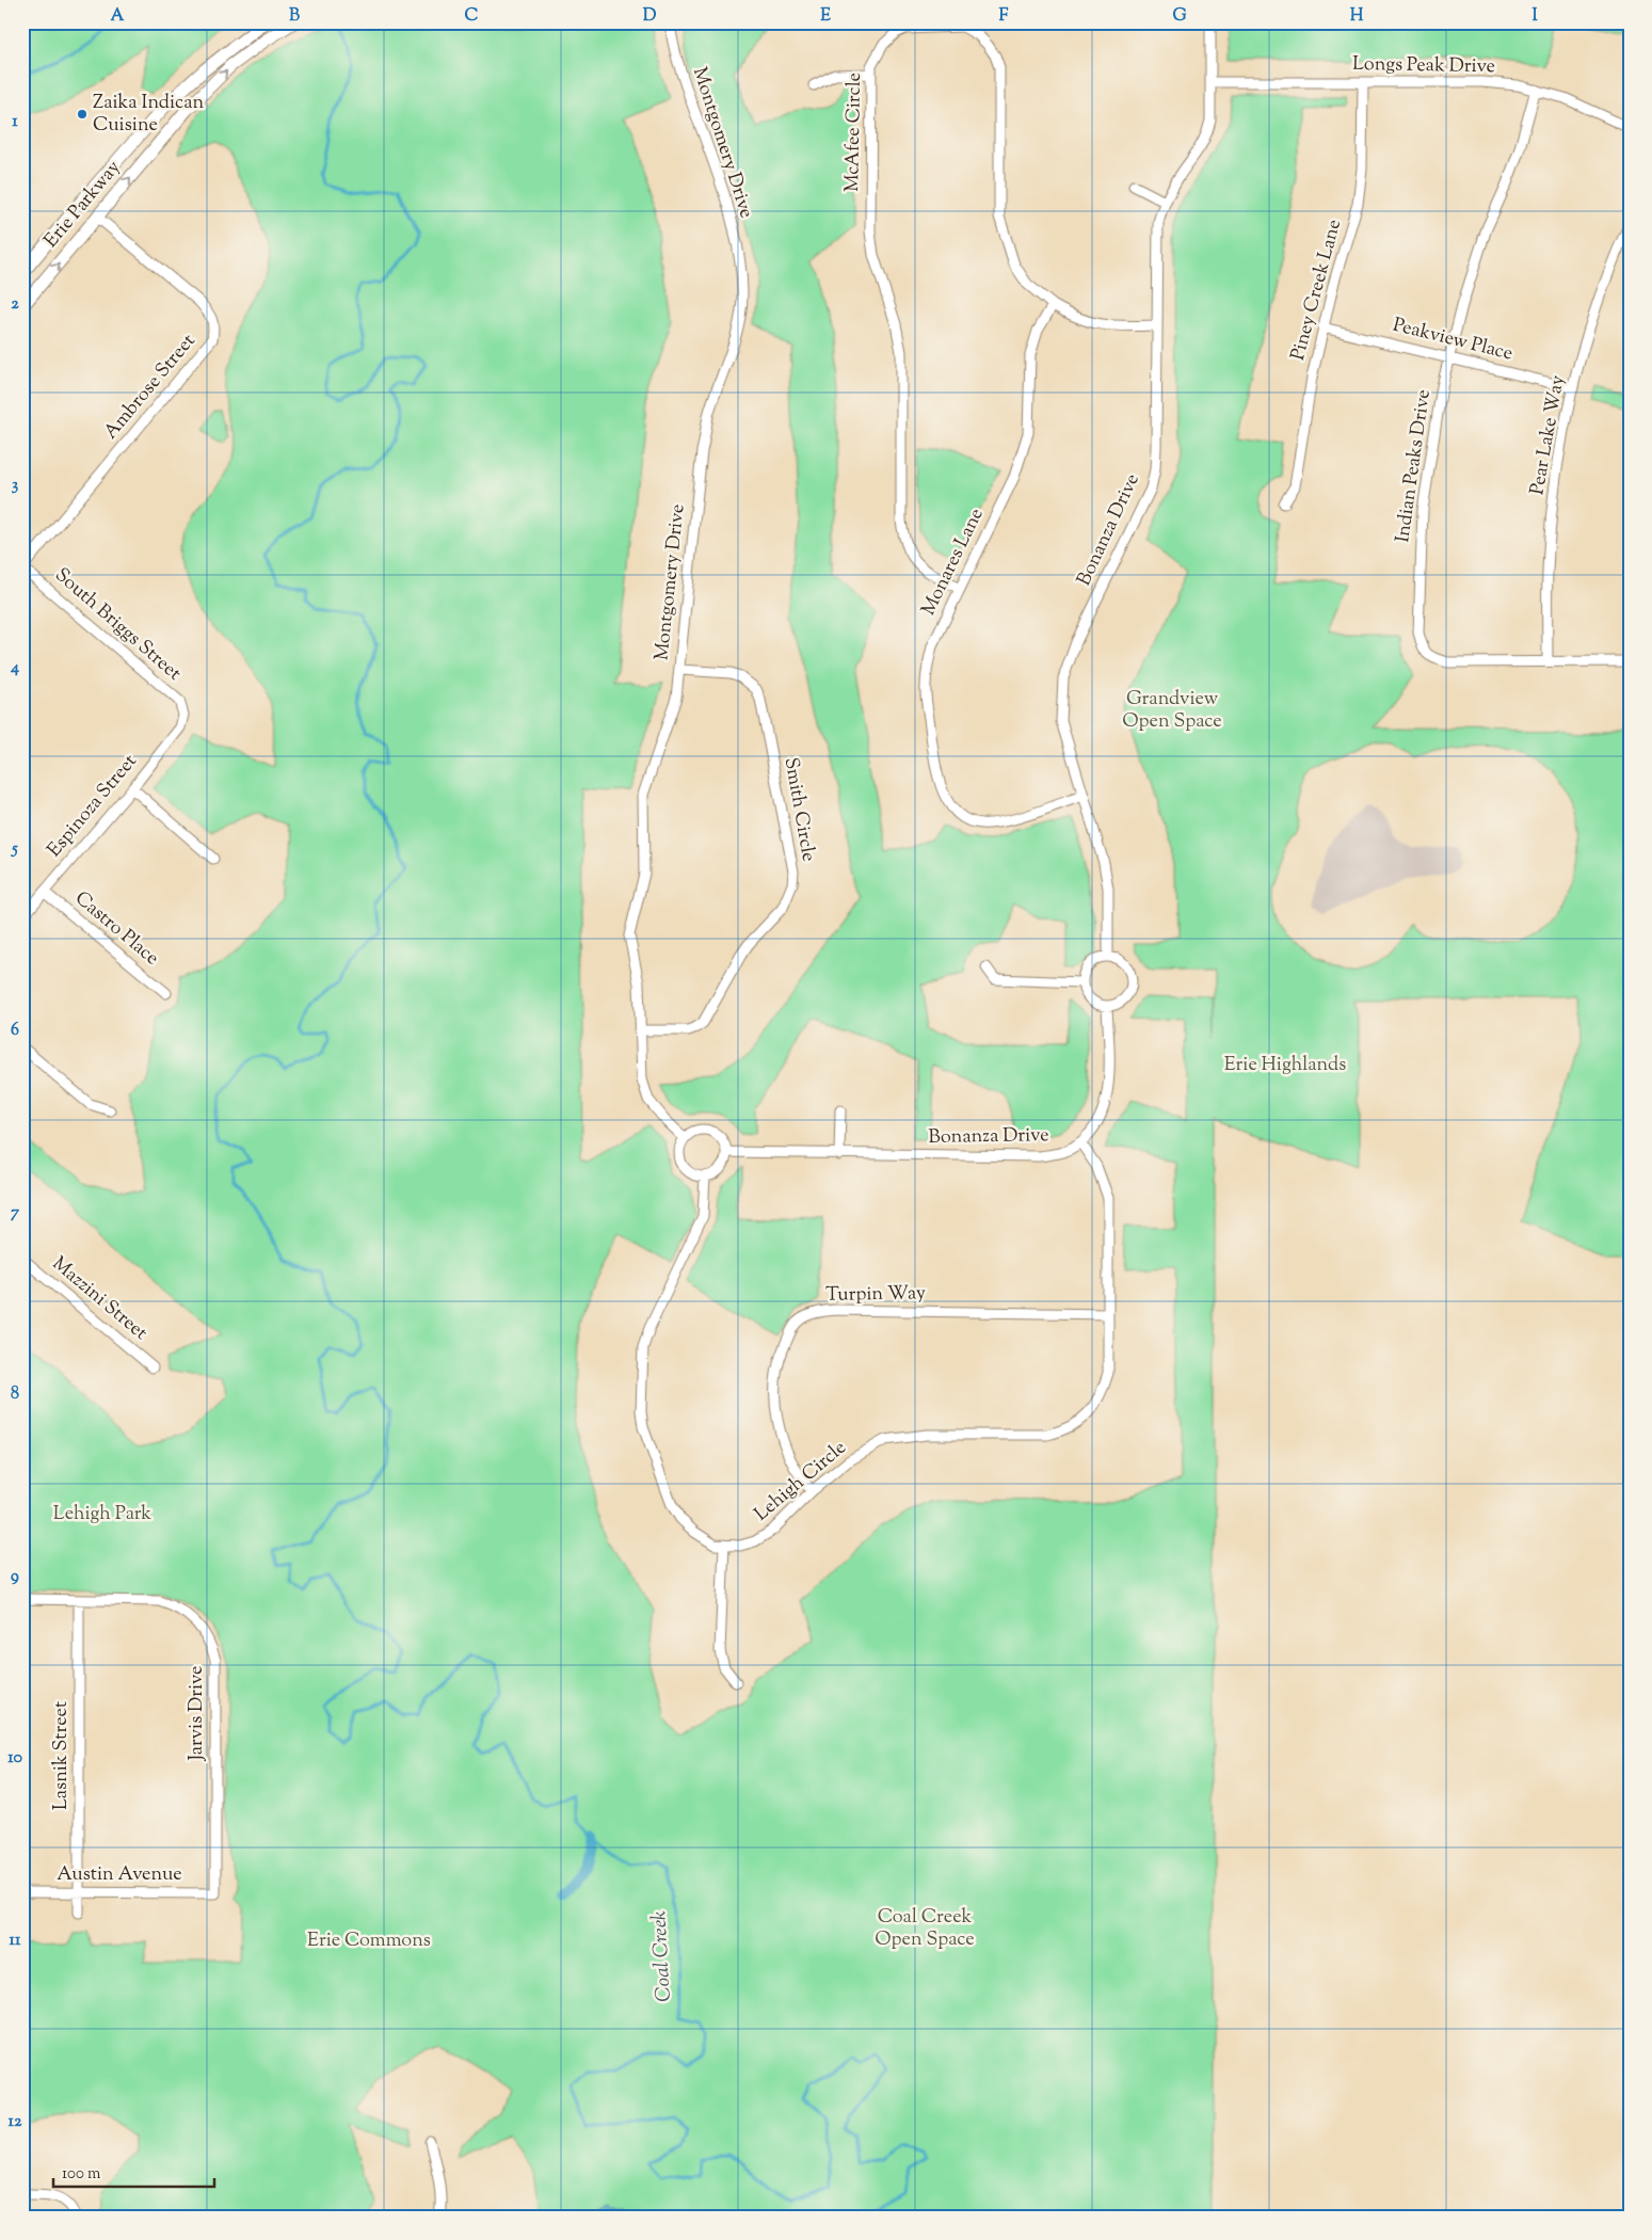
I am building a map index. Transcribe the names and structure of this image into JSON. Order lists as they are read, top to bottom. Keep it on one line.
{"streets":{"main road":["Erie Parkway"],"street":["Longs Peak Drive","McAfee Circle","Montgomery Drive","Piney Creek Lane","Peakview Place","Ambrose Street","Pear Lake Way","Indian Peaks Drive","Bonanza Drive","Monares Lane","South Briggs Street","Espinoza Street","Smith Circle","Castro Place","Turpin Way","Mazzini Street","Lehigh Circle","Jarvis Drive","Lasnik Street","Austin Avenue"]},"crossings":[["Longs Peak Drive","Piney Creek Lane"],["Longs Peak Drive","Indian Peaks Drive"],["Longs Peak Drive","Bonanza Drive"],["McAfee Circle","Monares Lane"],["Montgomery Drive","Smith Circle"],["Montgomery Drive","Lehigh Circle"],["Erie Parkway","Ambrose Street"],["Piney Creek Lane","Peakview Place"],["Peakview Place","Pear Lake Way"],["Peakview Place","Indian Peaks Drive"],["Ambrose Street","South Briggs Street"],["Pear Lake Way","Indian Peaks Drive"],["Bonanza Drive","Monares Lane"],["Bonanza Drive","Lehigh Circle"],["South Briggs Street","Espinoza Street"],["Espinoza Street","Castro Place"],["Turpin Way","Lehigh Circle"],["Jarvis Drive","Lasnik Street"],["Jarvis Drive","Austin Avenue"],["Lasnik Street","Austin Avenue"]],"water":["Coal Creek"],"parks":["Grandview Open Space","Erie Highlands","Lehigh Park","Coal Creek Open Space","Erie Commons"],"places":["Zaika Indican Cuisine"],"scale_bar":"100 m","grid":{"columns":["A","B","C","D","E","F","G","H","I"],"rows":["1","2","3","4","5","6","7","8","9","10","11","12"]}}
